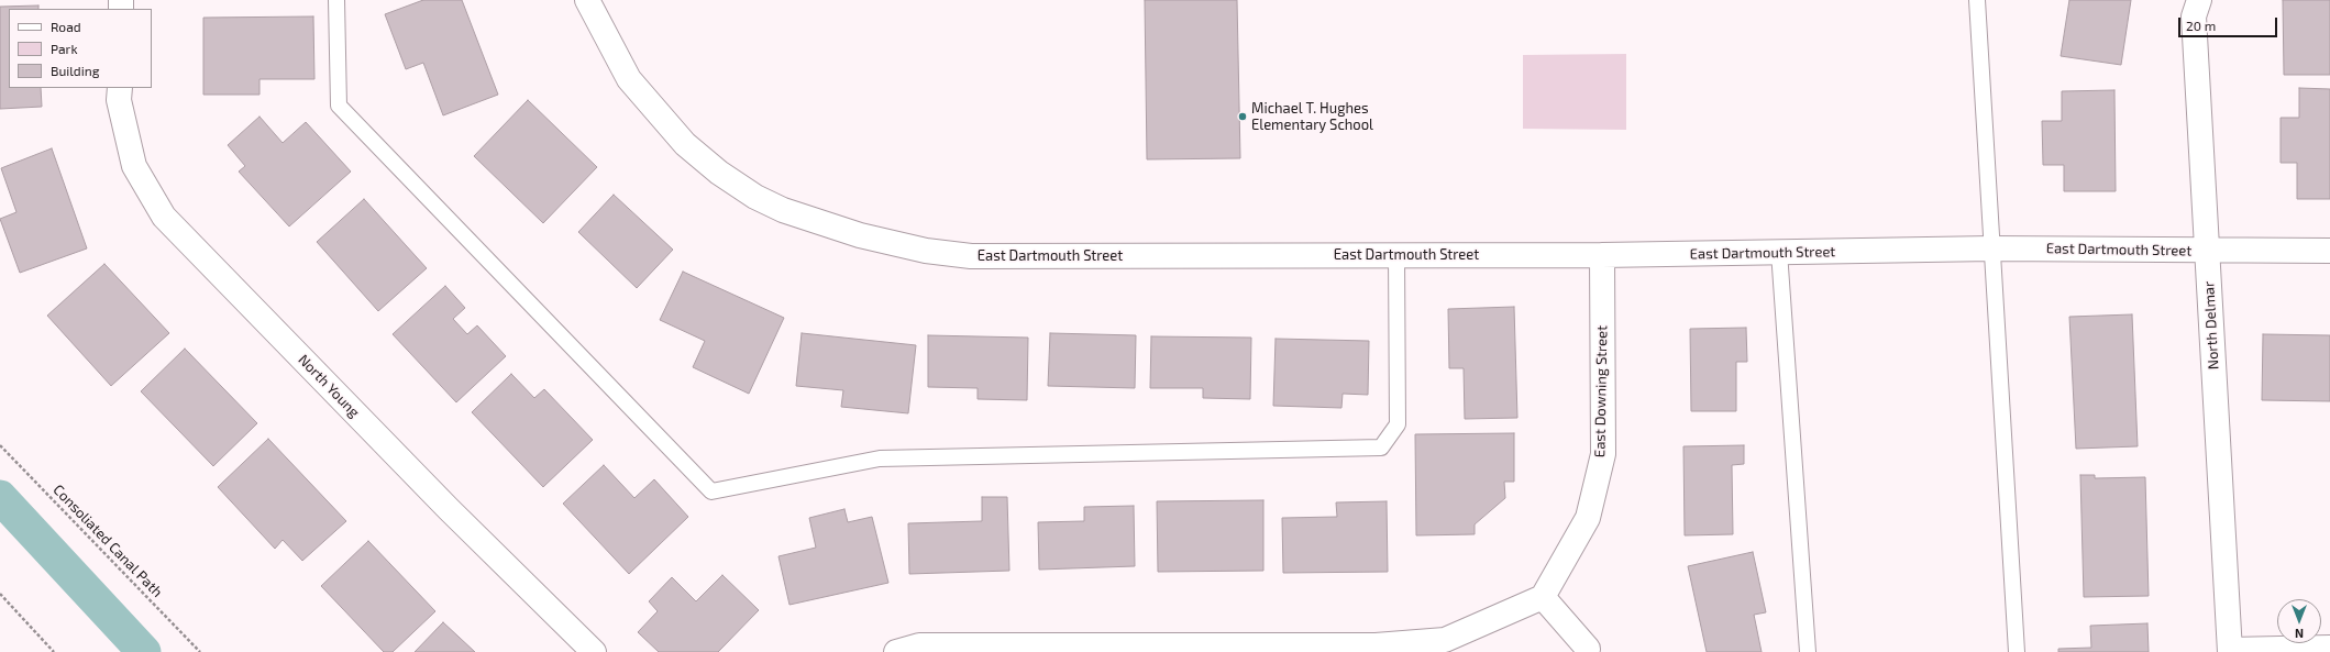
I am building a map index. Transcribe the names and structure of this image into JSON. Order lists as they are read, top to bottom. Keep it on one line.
{"streets":{"street":["East Dartmouth Street","North Delmar","North Young","East Downing Street"],"path":["Consoliated Canal Path"]},"crossings":[["East Dartmouth Street","North Delmar"],["East Dartmouth Street","East Downing Street"]],"places":["Michael T. Hughes Elementary School"],"legend":["Road","Park","Building"],"scale_bar":"20 m","north":"bottom"}
